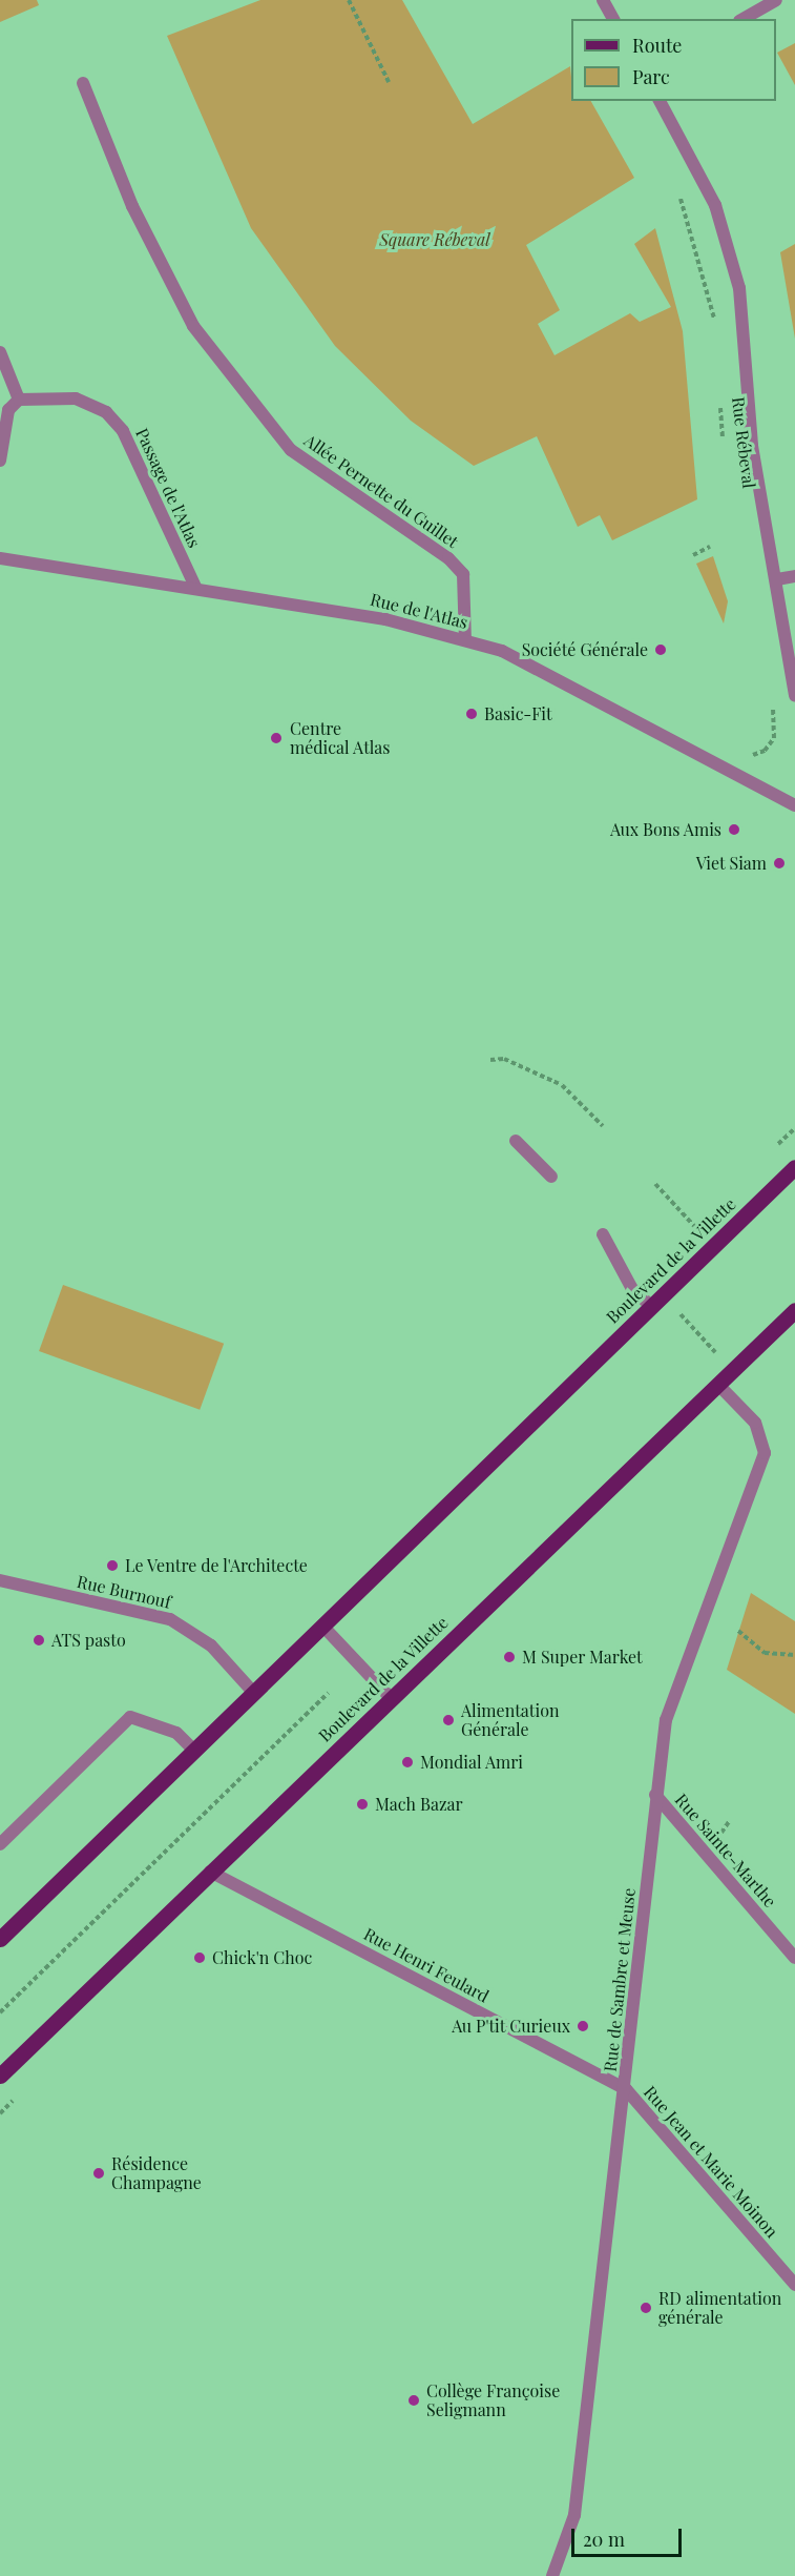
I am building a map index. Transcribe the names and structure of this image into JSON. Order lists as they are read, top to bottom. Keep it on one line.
{"streets":{"main road":["Boulevard de la Villette"],"street":["Rue Rébeval","Passage de l'Atlas","Allée Pernette du Guillet","Rue de l'Atlas","Rue Burnouf","Rue Sainte-Marthe","Rue Henri Feulard","Rue de Sambre et Meuse","Rue Jean et Marie Moinon"]},"crossings":[["Passage de l'Atlas","Rue de l'Atlas"],["Allée Pernette du Guillet","Rue de l'Atlas"],["Boulevard de la Villette","Rue Burnouf"],["Boulevard de la Villette","Rue Henri Feulard"],["Boulevard de la Villette","Rue de Sambre et Meuse"],["Rue Sainte-Marthe","Rue de Sambre et Meuse"],["Rue Henri Feulard","Rue de Sambre et Meuse"],["Rue Henri Feulard","Rue Jean et Marie Moinon"],["Rue de Sambre et Meuse","Rue Jean et Marie Moinon"]],"parks":["Square Rébeval"],"places":["Société Générale","Basic-Fit","Centre médical Atlas","Aux Bons Amis","Viet Siam","Le Ventre de l'Architecte","ATS pasto","M Super Market","Alimentation Générale","Mondial Amri","Mach Bazar","Chick'n Choc","Au P'tit Curieux","Résidence Champagne","RD alimentation générale","Collège Françoise Seligmann"],"legend":["Route","Parc"],"scale_bar":"20 m"}
